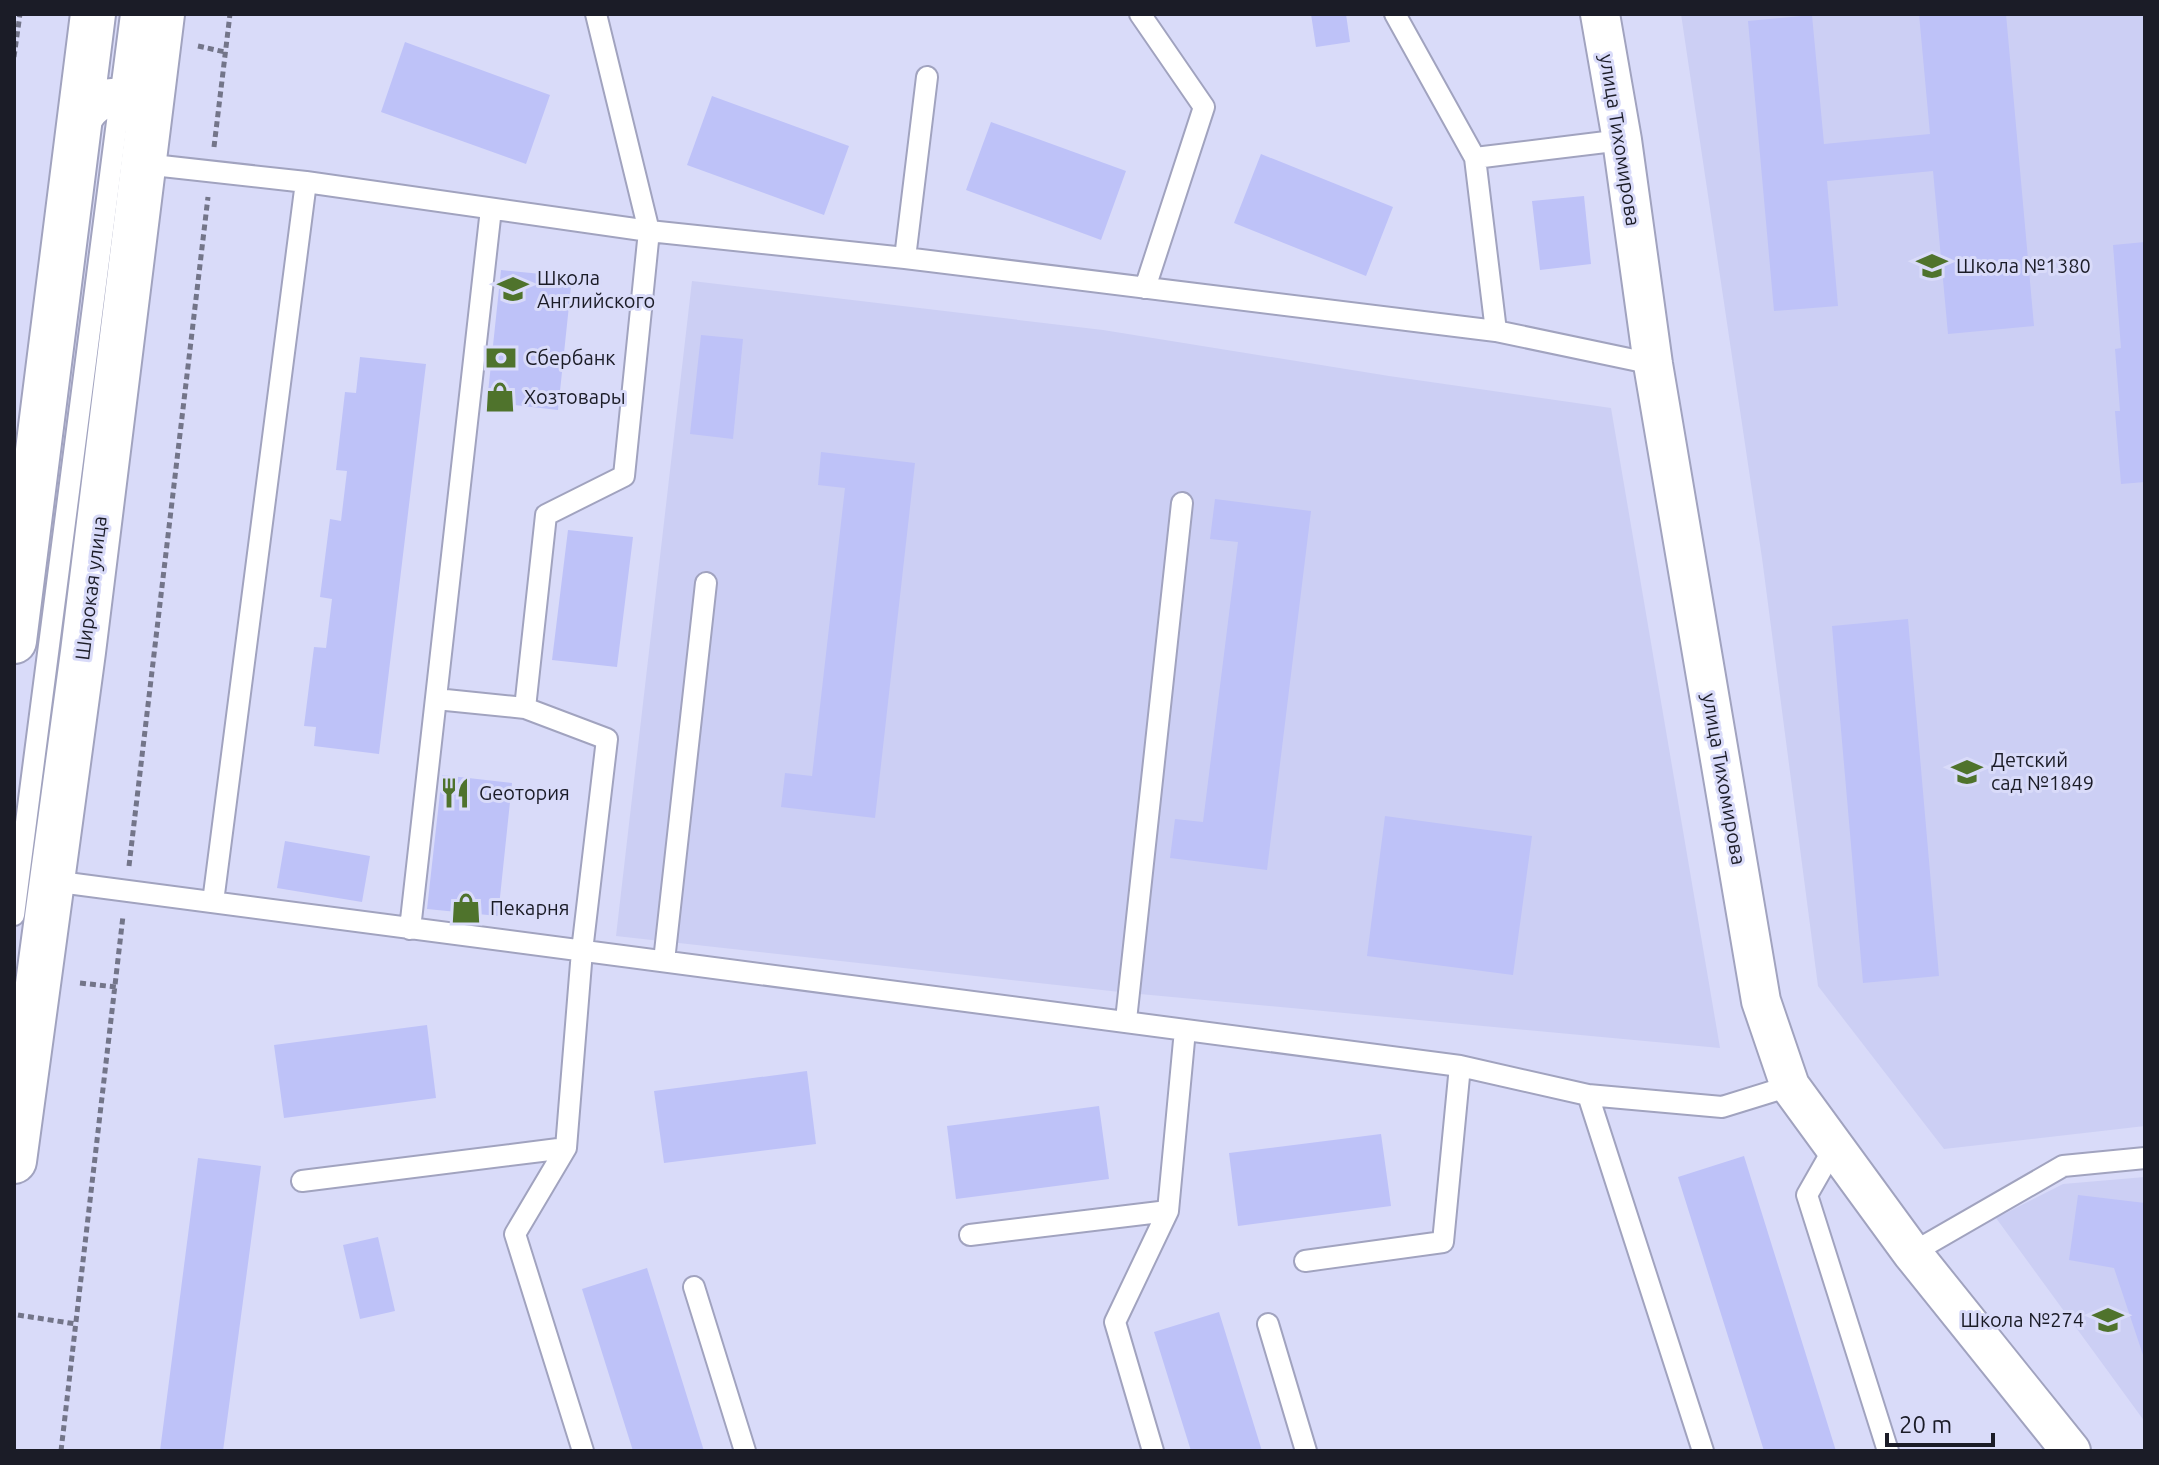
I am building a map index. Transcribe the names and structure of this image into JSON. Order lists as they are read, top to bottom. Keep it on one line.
{"streets":{"main road":["Широкая улица"],"street":["улица Тихомирова"]},"places":{"school or university":["Школа №1380","Школа Английского","Детский сад №1849","Школа №274"],"bank":["Сбербанк"],"shop":["Хозтовары","Пекарня"],"restaurant":["Gеотория"]},"scale_bar":"20 m"}
